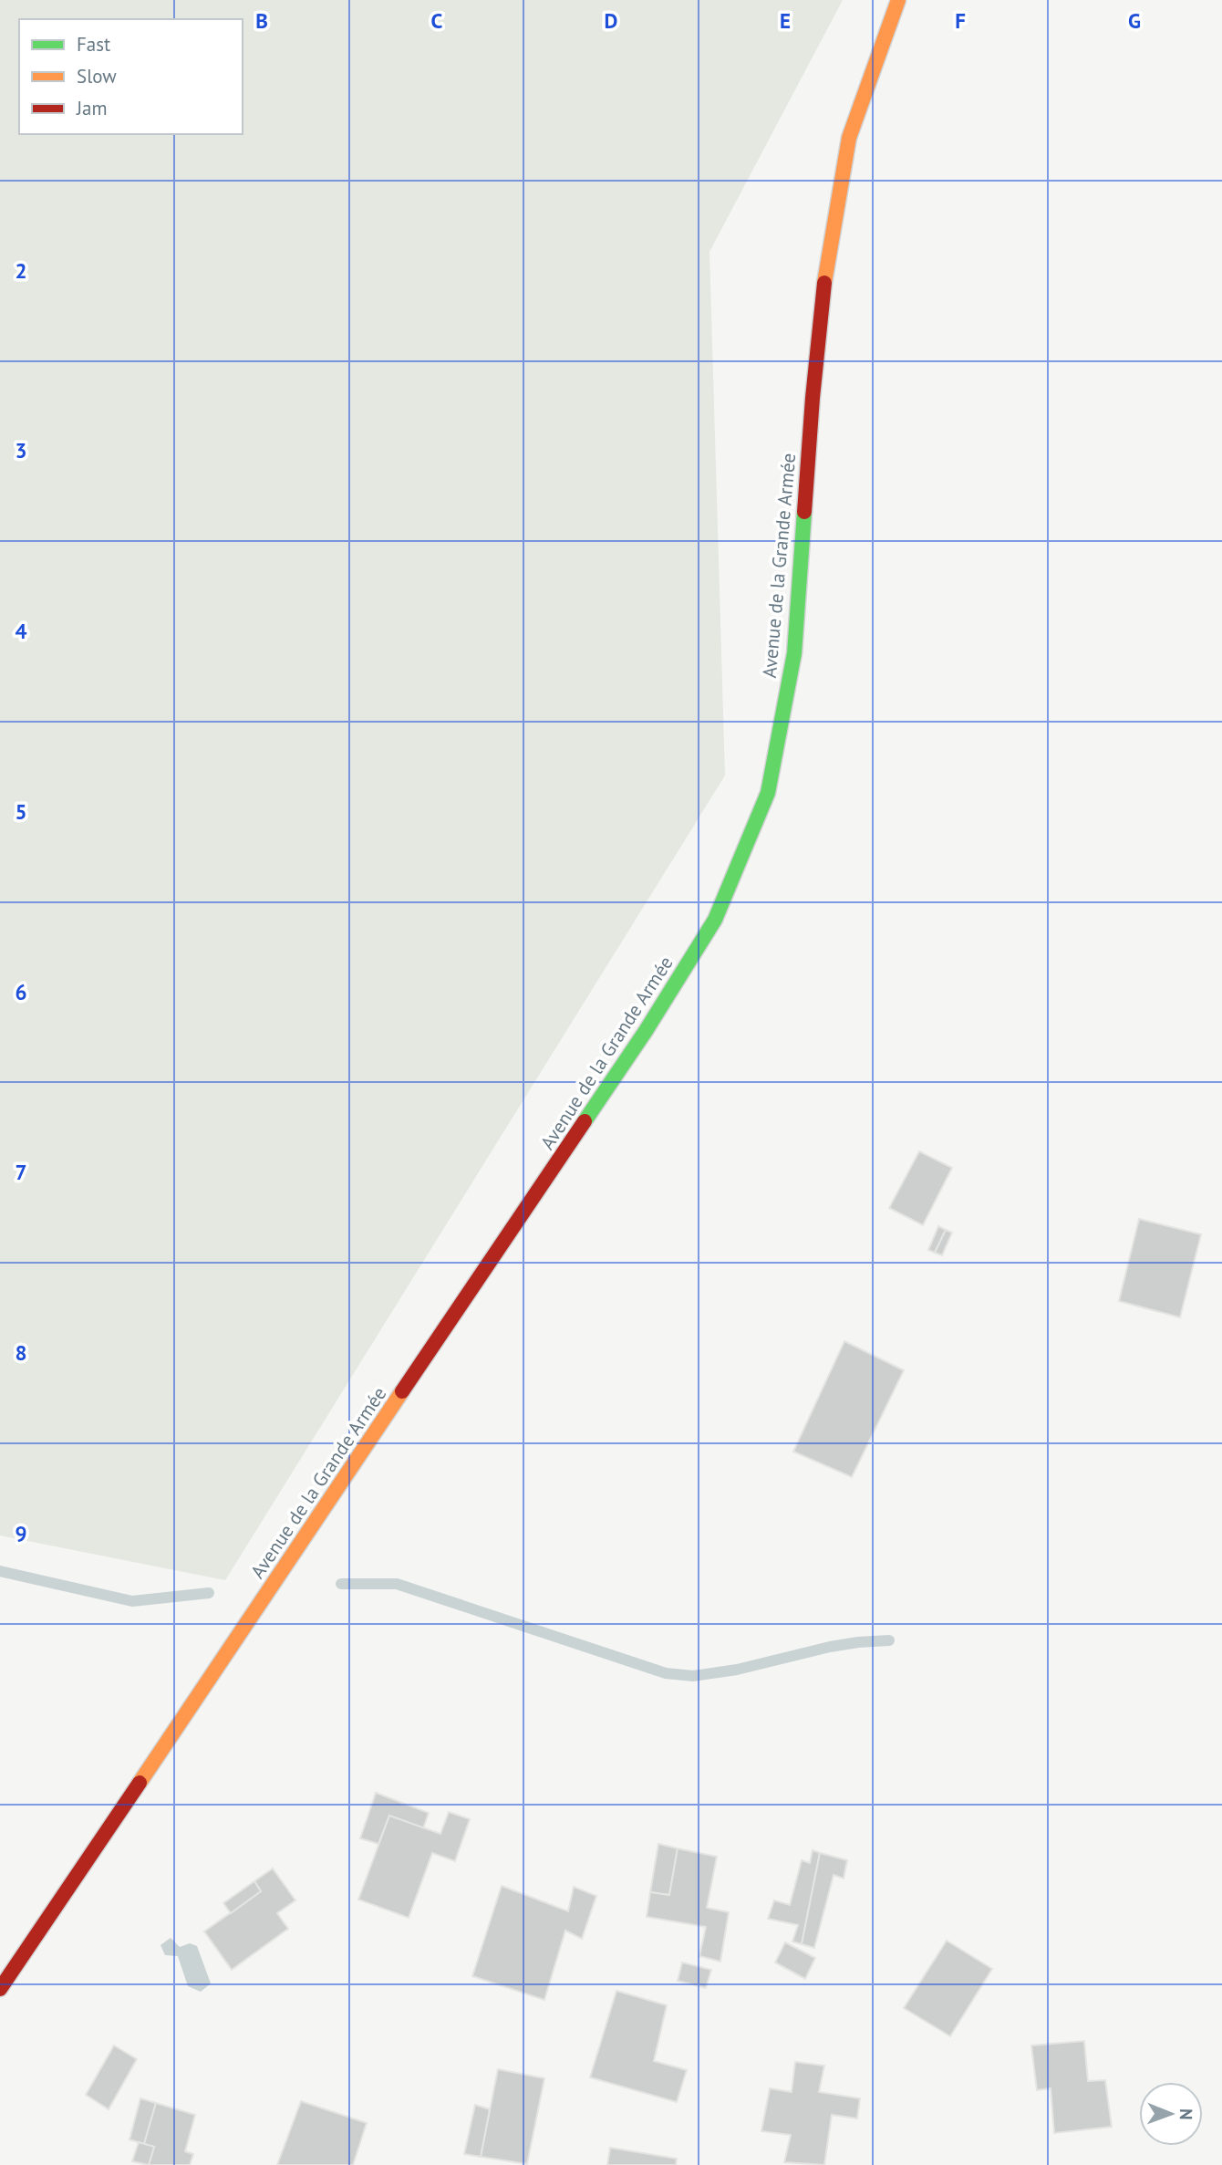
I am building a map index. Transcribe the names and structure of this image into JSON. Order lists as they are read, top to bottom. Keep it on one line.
{"streets":{"street":["Avenue de la Grande Armée"]},"legend":["Fast","Slow","Jam"],"north":"right","grid":{"columns":["B","C","D","E","F","G"],"rows":["2","3","4","5","6","7","8","9"]}}
